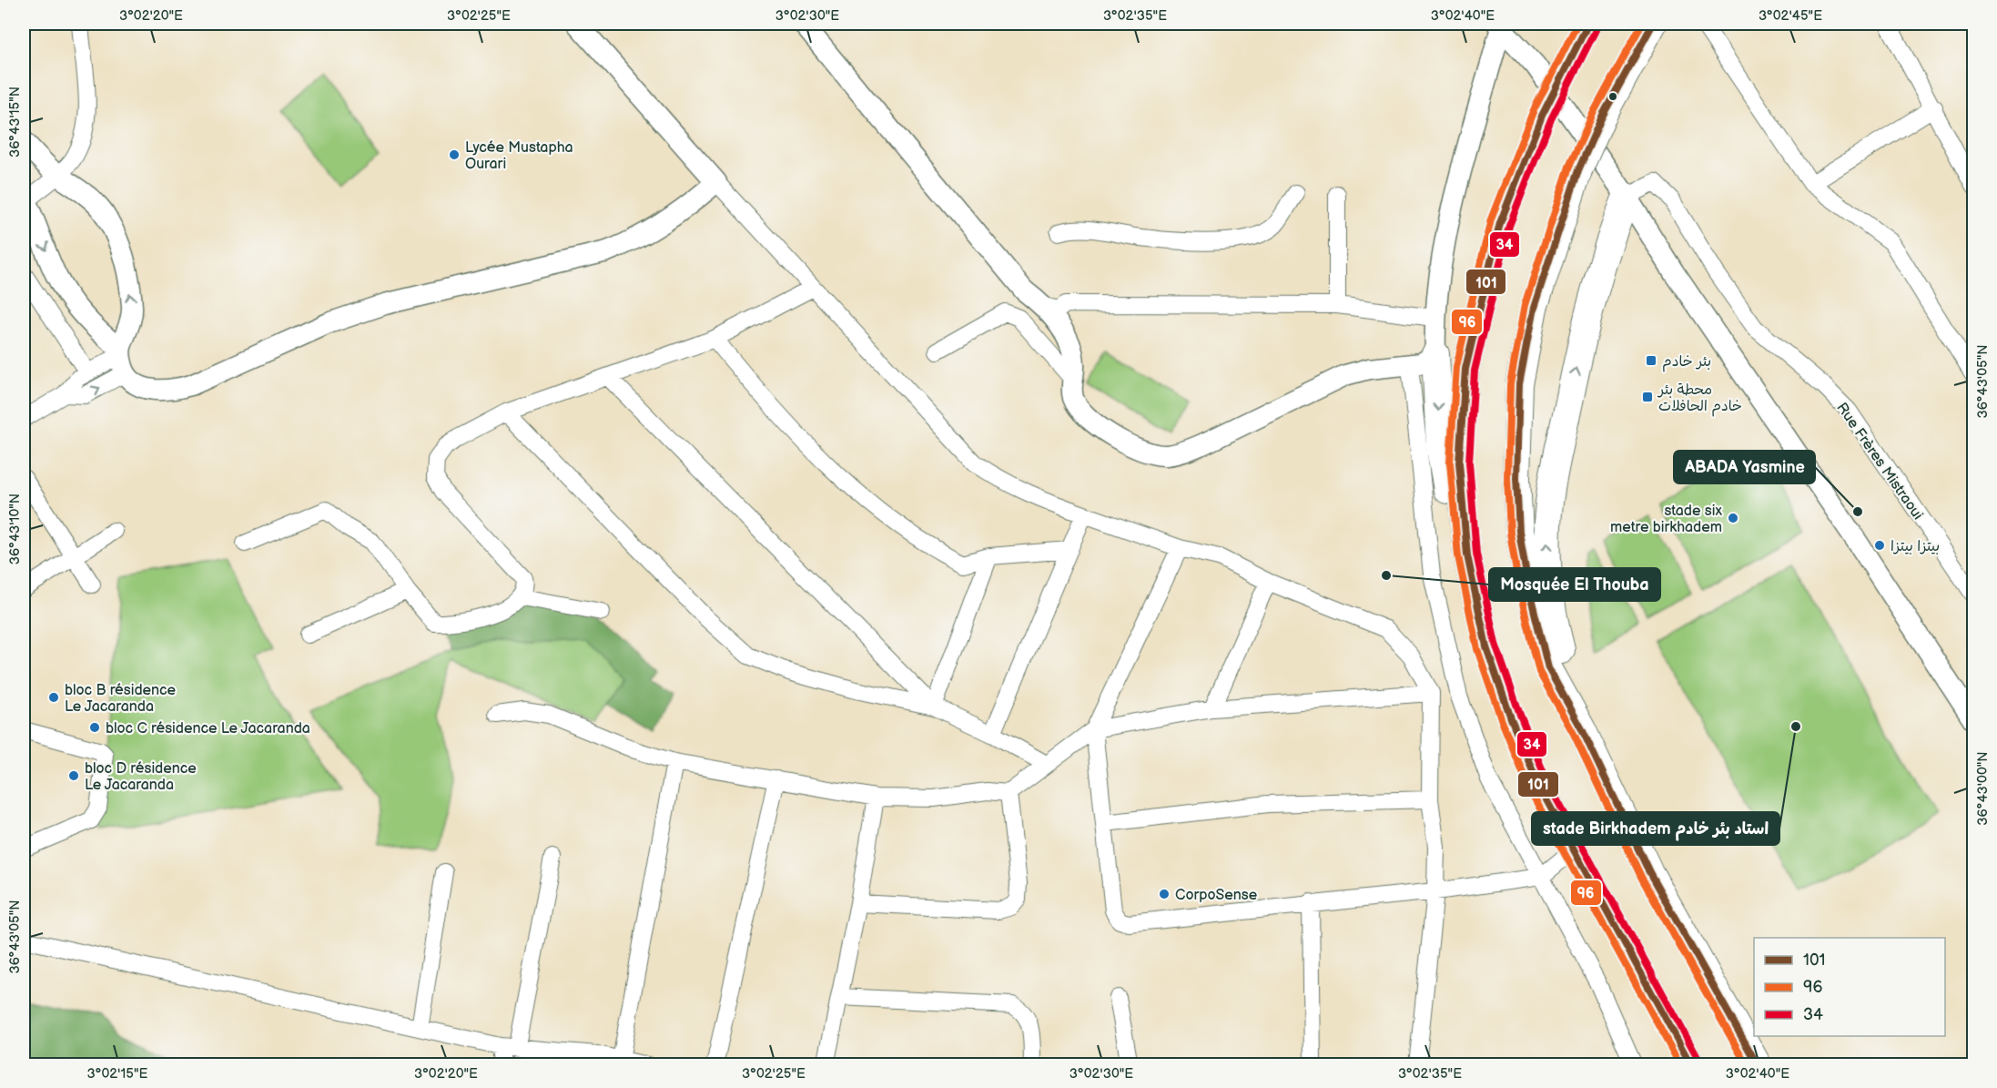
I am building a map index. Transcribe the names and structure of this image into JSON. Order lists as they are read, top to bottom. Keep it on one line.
{"streets":{"street":["Rue Frères Mistraoui"]},"places":{"other":["Lycée Mustapha Ourari","ABADA Yasmine","stade six metre birkhadem","بيتزا بيتزا","Mosquée El Thouba","bloc B résidence Le Jacaranda","stade Birkhadem استاد بئر خادم","bloc C résidence Le Jacaranda","bloc D résidence Le Jacaranda","CorpoSense"],"transit":["بئر خادم","محطة بئر خادم الحافلات"]},"lines":["transit line 101","transit line 96","transit line 34"],"legend":["101","96","34"],"coordinates":["3°02'20\"E","3°02'25\"E","3°02'30\"E","3°02'35\"E","3°02'40\"E","3°02'45\"E","36°43'15\"N","36°43'05\"N","36°43'10\"N","36°43'00\"N","3°02'15\"E"]}
